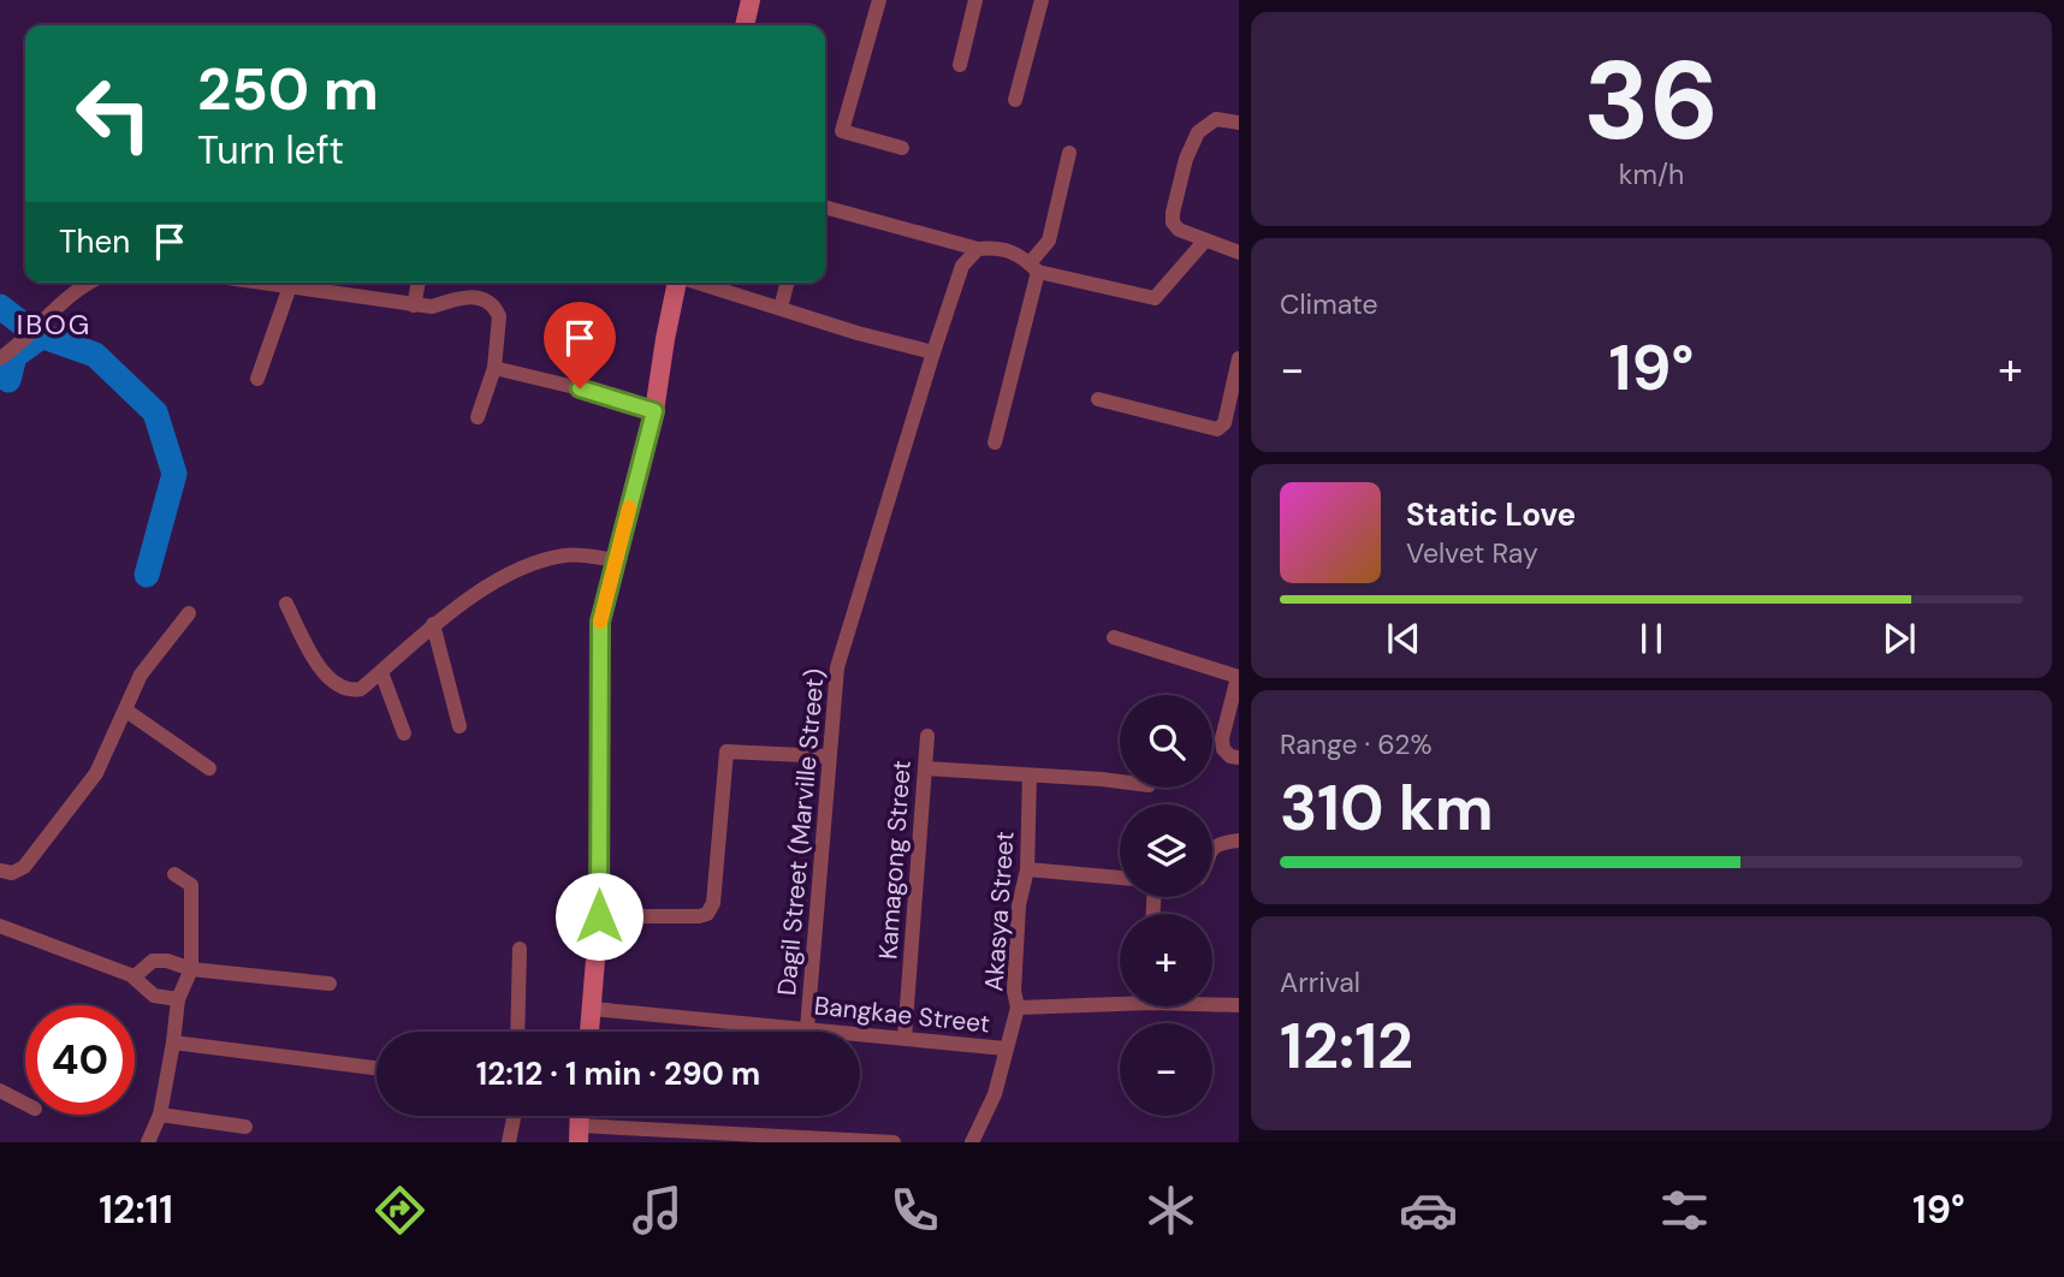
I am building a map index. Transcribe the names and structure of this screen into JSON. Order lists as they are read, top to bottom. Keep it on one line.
{"streets":{"street":["Dagil Street (Marville Street)","Kamagong Street","Akasya Street","Bangkae Street"]},"crossings":[["Dagil Street (Marville Street)","Bangkae Street"],["Kamagong Street","Bangkae Street"],["Akasya Street","Bangkae Street"]],"districts":["IBOG"],"page":{"tile":[["36","km/h"],"Climate",["Range · 62%","310 km"],["Arrival","12:12"]],"turn":["250 m","Turn left"],"then":"Then","heat":["−","19°","+"],"song":["Static Love","Velvet Ray"],"map_buttons":["+","−"],"limit":"40","trip":"12:12 · 1 min · 290 m","tabs":["12:11","19°"]}}
